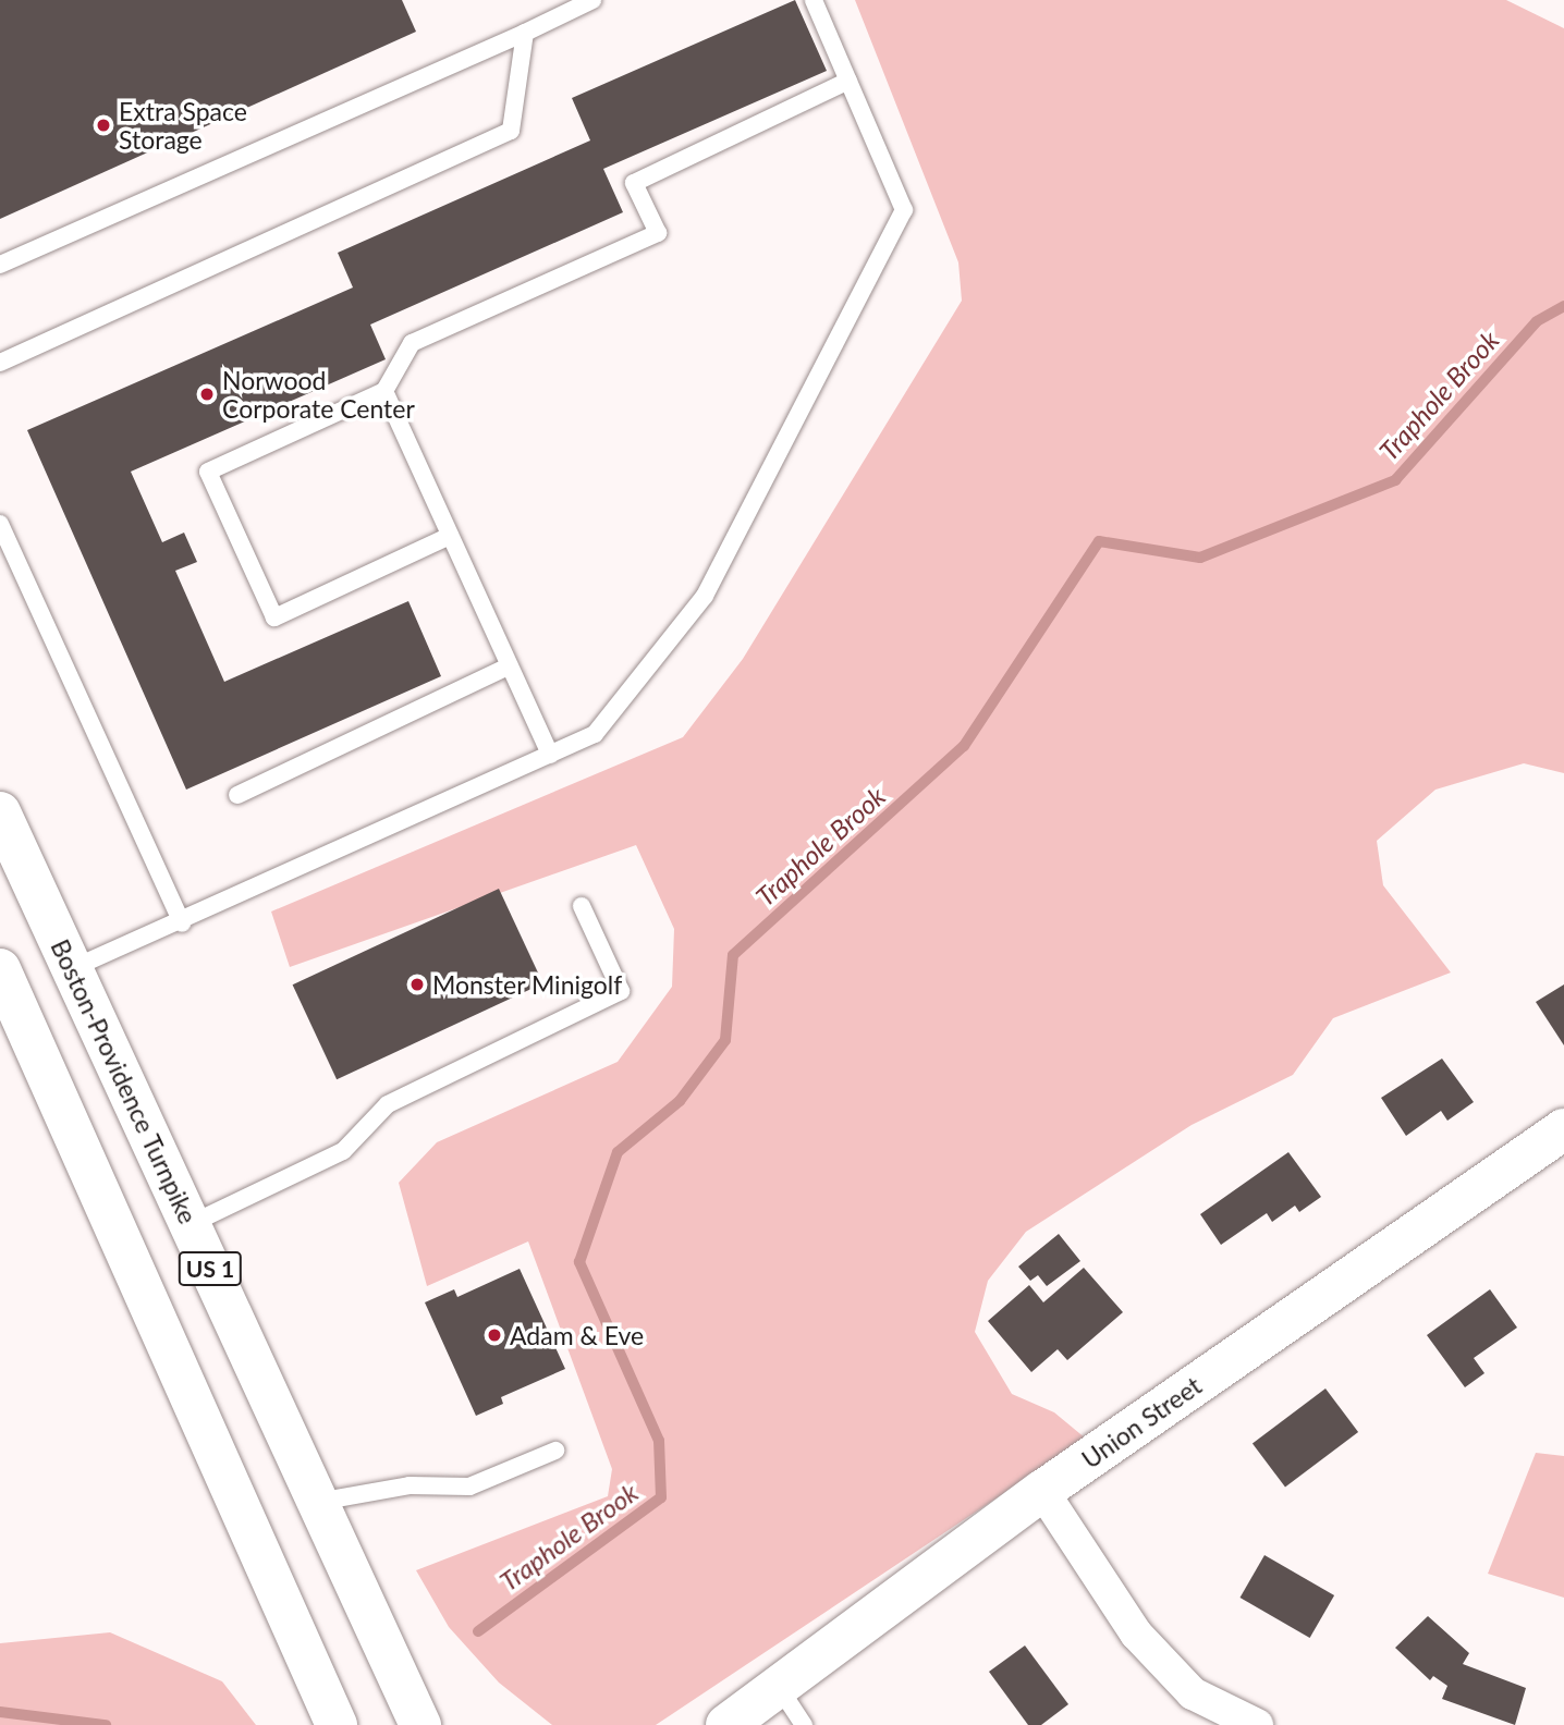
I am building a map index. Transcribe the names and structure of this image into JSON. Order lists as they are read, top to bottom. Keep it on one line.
{"streets":{"main road":["Boston-Providence Turnpike","US 1","Union Street"]},"water":["Traphole Brook"],"places":["Extra Space Storage","Norwood Corporate Center","Monster Minigolf","Adam & Eve"]}
